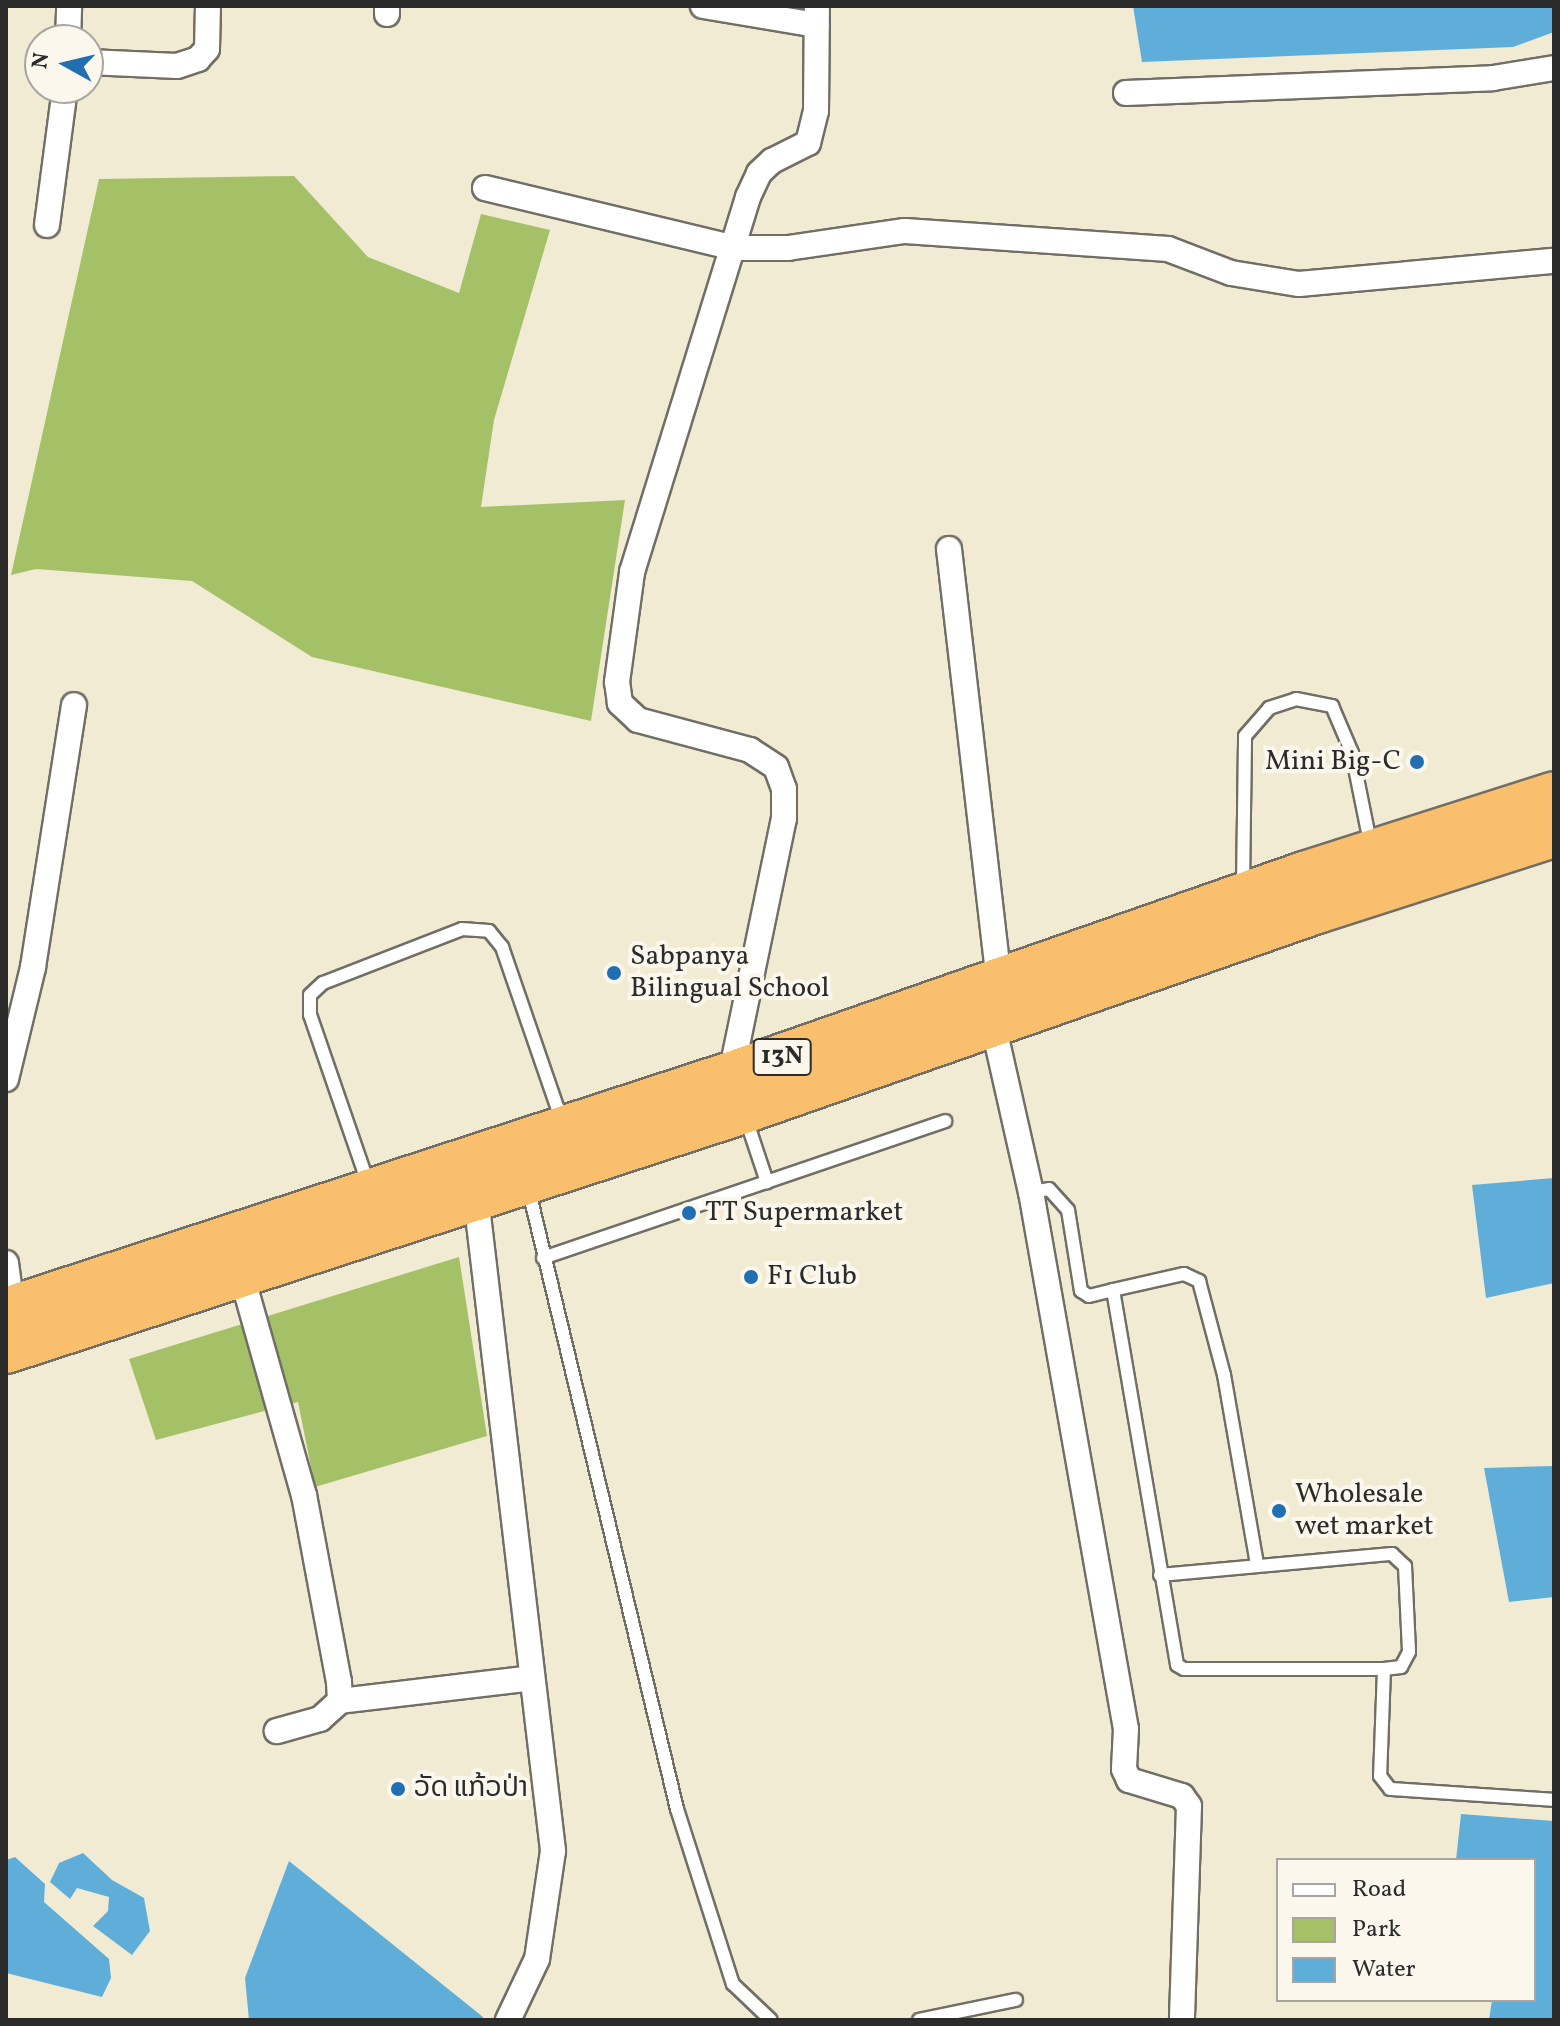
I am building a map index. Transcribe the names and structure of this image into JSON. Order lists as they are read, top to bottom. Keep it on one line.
{"streets":{"highway":["13N"]},"places":["Mini Big-C","Sabpanya Bilingual School","TT Supermarket","F1 Club","Wholesale wet market","ວັດ ແກ້ວປ່າ"],"legend":["Road","Park","Water"],"north":"left"}
